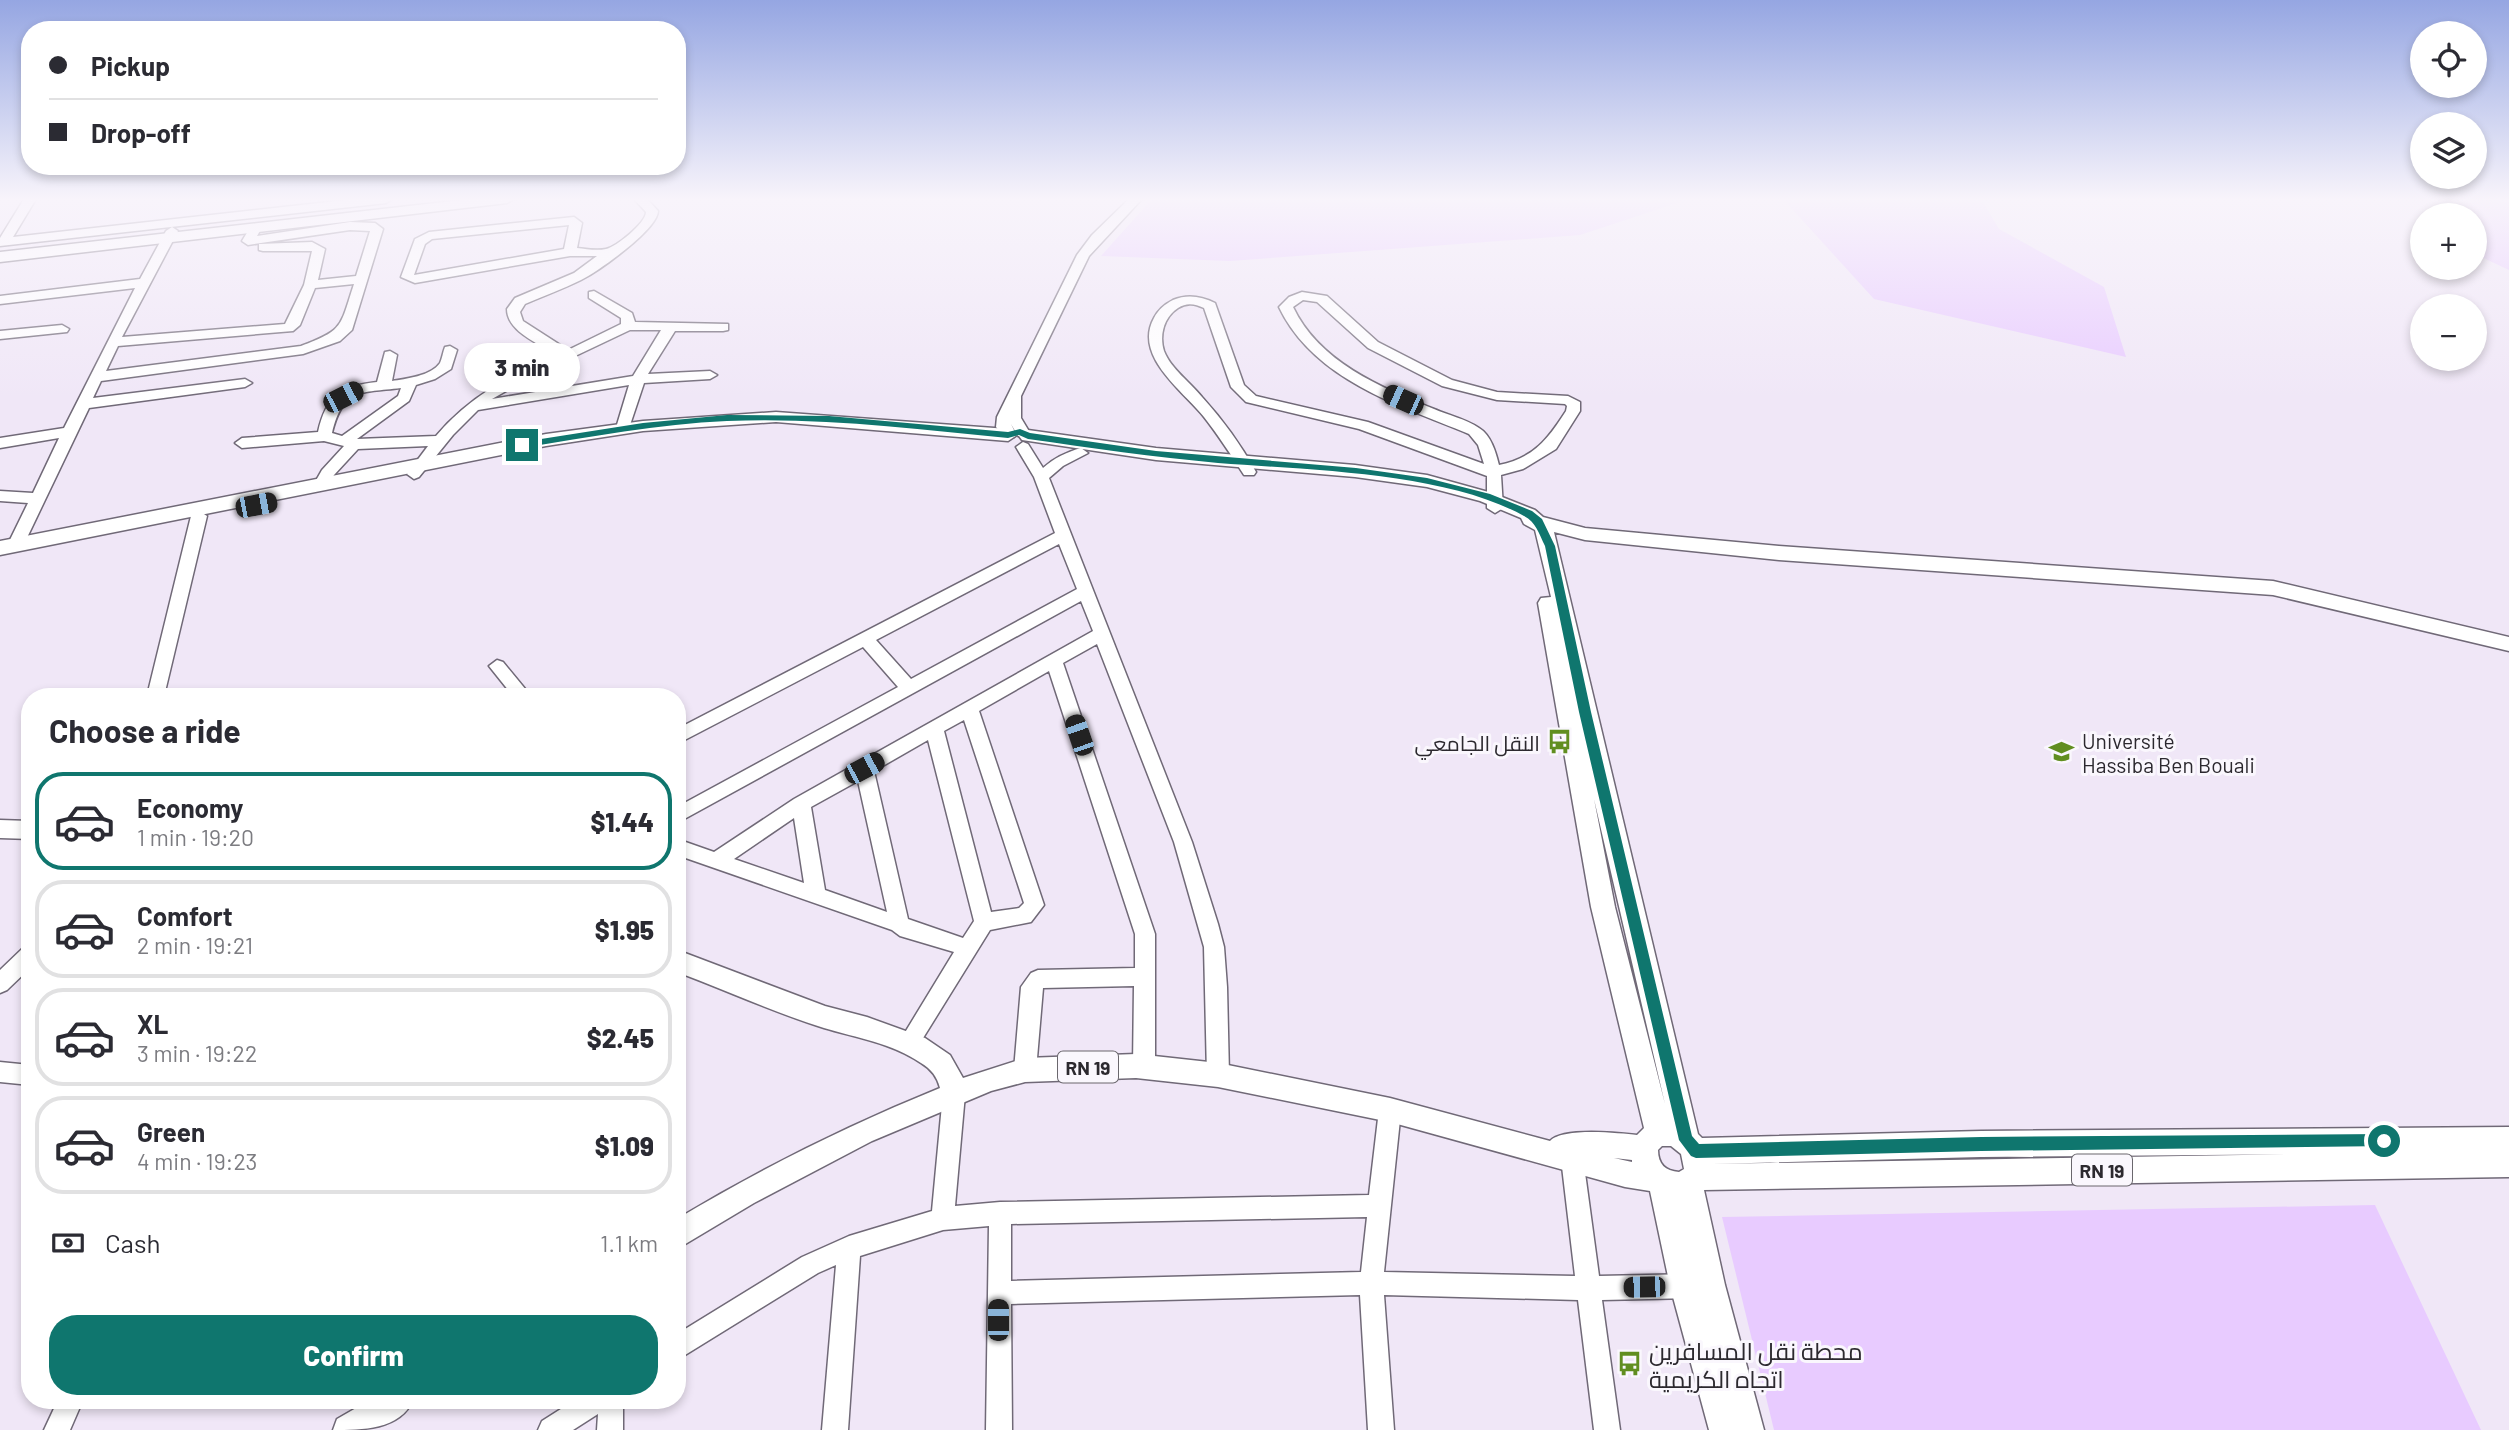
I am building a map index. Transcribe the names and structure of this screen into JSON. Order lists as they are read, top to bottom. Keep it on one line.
{"streets":{"main road":["RN 19"]},"places":{"bus stop":["النقل الجامعي","محطة نقل المسافرين اتجاه الكريمية"],"school or university":["Université Hassiba Ben Bouali"]},"page":{"map_buttons":["+","−"],"banner":["Pickup","Drop-off"],"bubble":"3 min","heading":"Choose a ride","list":[{"name":"Economy","note":"1 min · 19:20","value":"$1.44"},{"name":"Comfort","note":"2 min · 19:21","value":"$1.95"},{"name":"XL","note":"3 min · 19:22","value":"$2.45"},{"name":"Green","note":"4 min · 19:23","value":"$1.09"}],"pay":["Cash","1.1 km"],"buttons":"Confirm"}}
